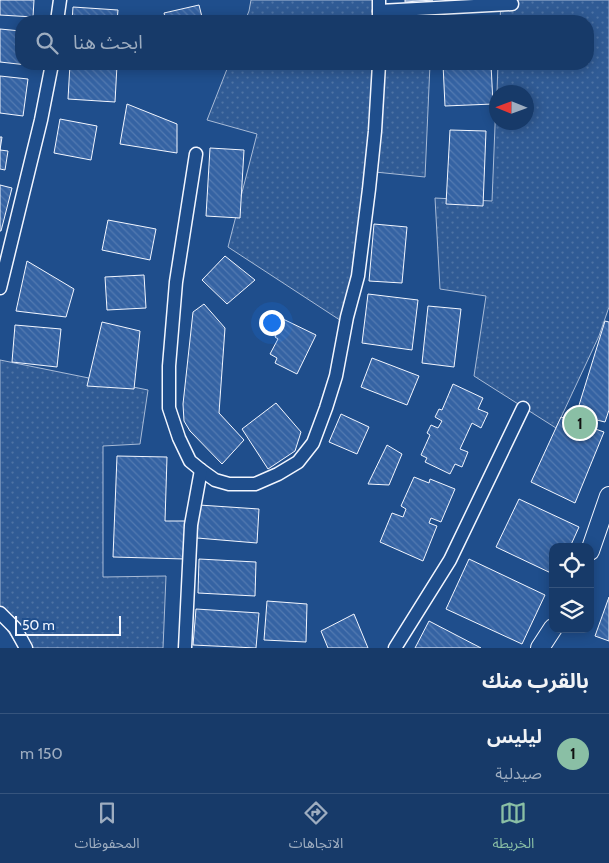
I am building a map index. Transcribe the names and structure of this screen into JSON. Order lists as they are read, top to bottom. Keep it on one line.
{"scale_bar":"50 m","north":"left","page":{"search":"ابحث هنا","pins":"1","scale":"50 m","heading":"بالقرب منك","list":[{"mark":"1","name":"ليليس","note":"صيدلية","value":"150 m"}],"nav":["الخريطة","الاتجاهات","المحفوظات"]}}
